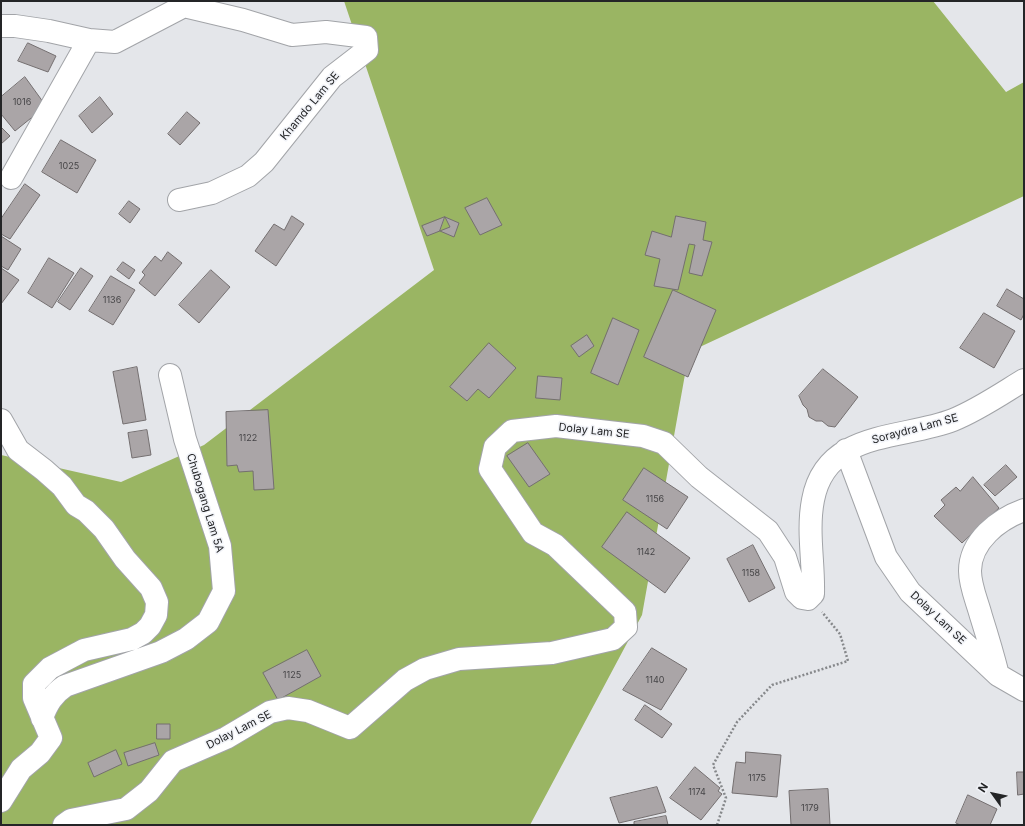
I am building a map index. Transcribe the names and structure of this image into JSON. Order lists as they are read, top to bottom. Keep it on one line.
{"streets":{"street":["Khamdo Lam SE","Soraydra Lam SE","Dolay Lam SE","Chubogang Lam 5A"]},"crossings":[["Soraydra Lam SE","Dolay Lam SE"]],"house_numbers":["1016","1025","1136","1122","1156","1142","1158","1125","1140","1175","1174","1179"],"north":"top left"}
